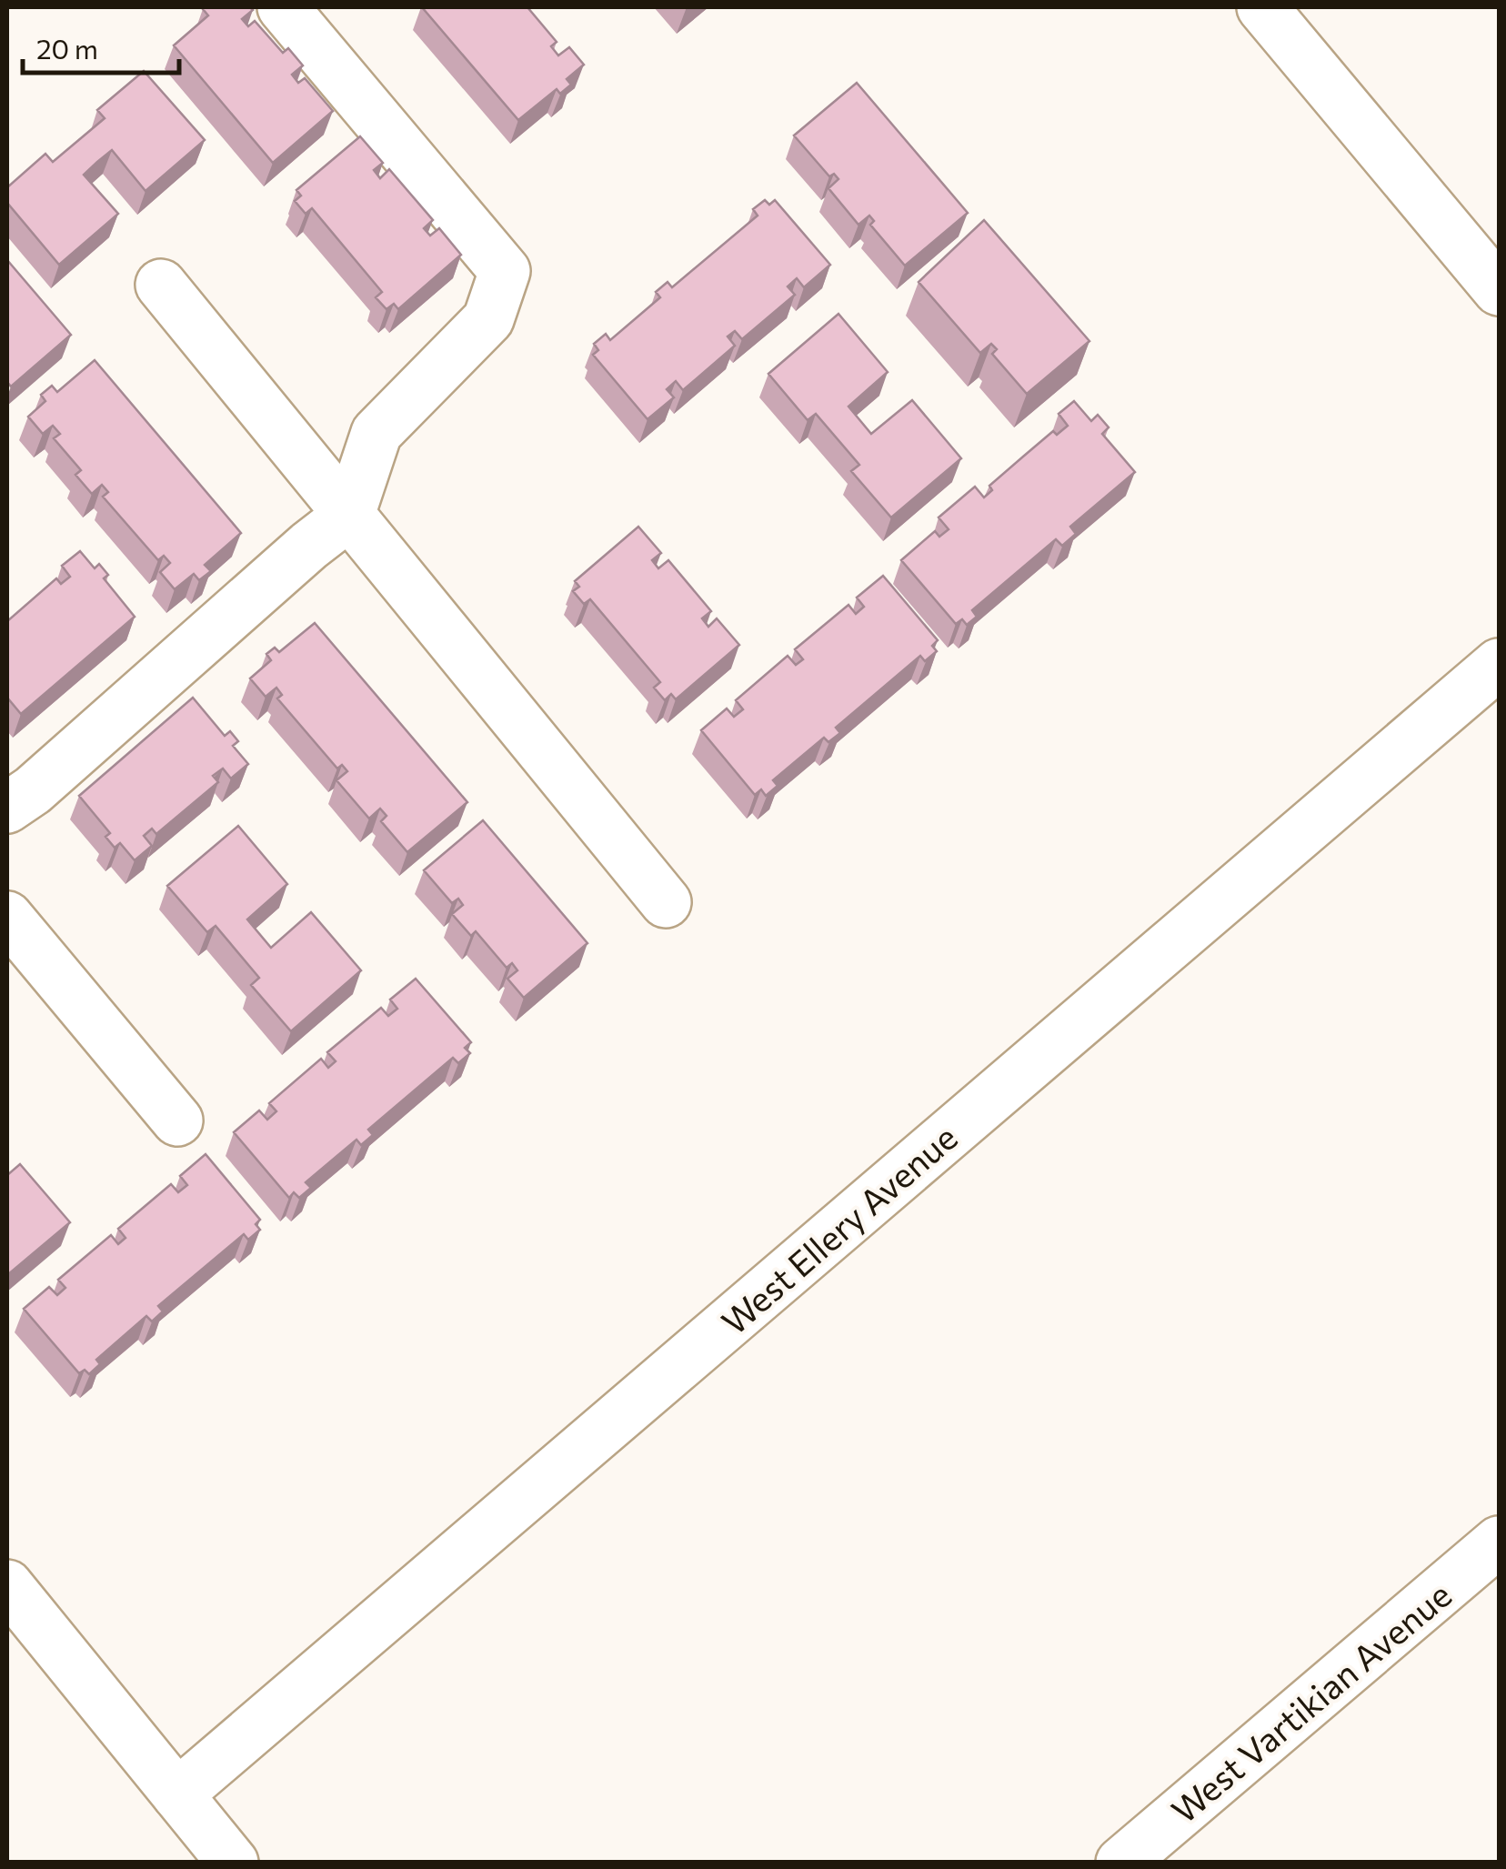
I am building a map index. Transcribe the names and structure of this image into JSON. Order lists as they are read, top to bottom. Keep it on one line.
{"streets":{"street":["West Ellery Avenue","West Vartikian Avenue"]},"scale_bar":"20 m"}
